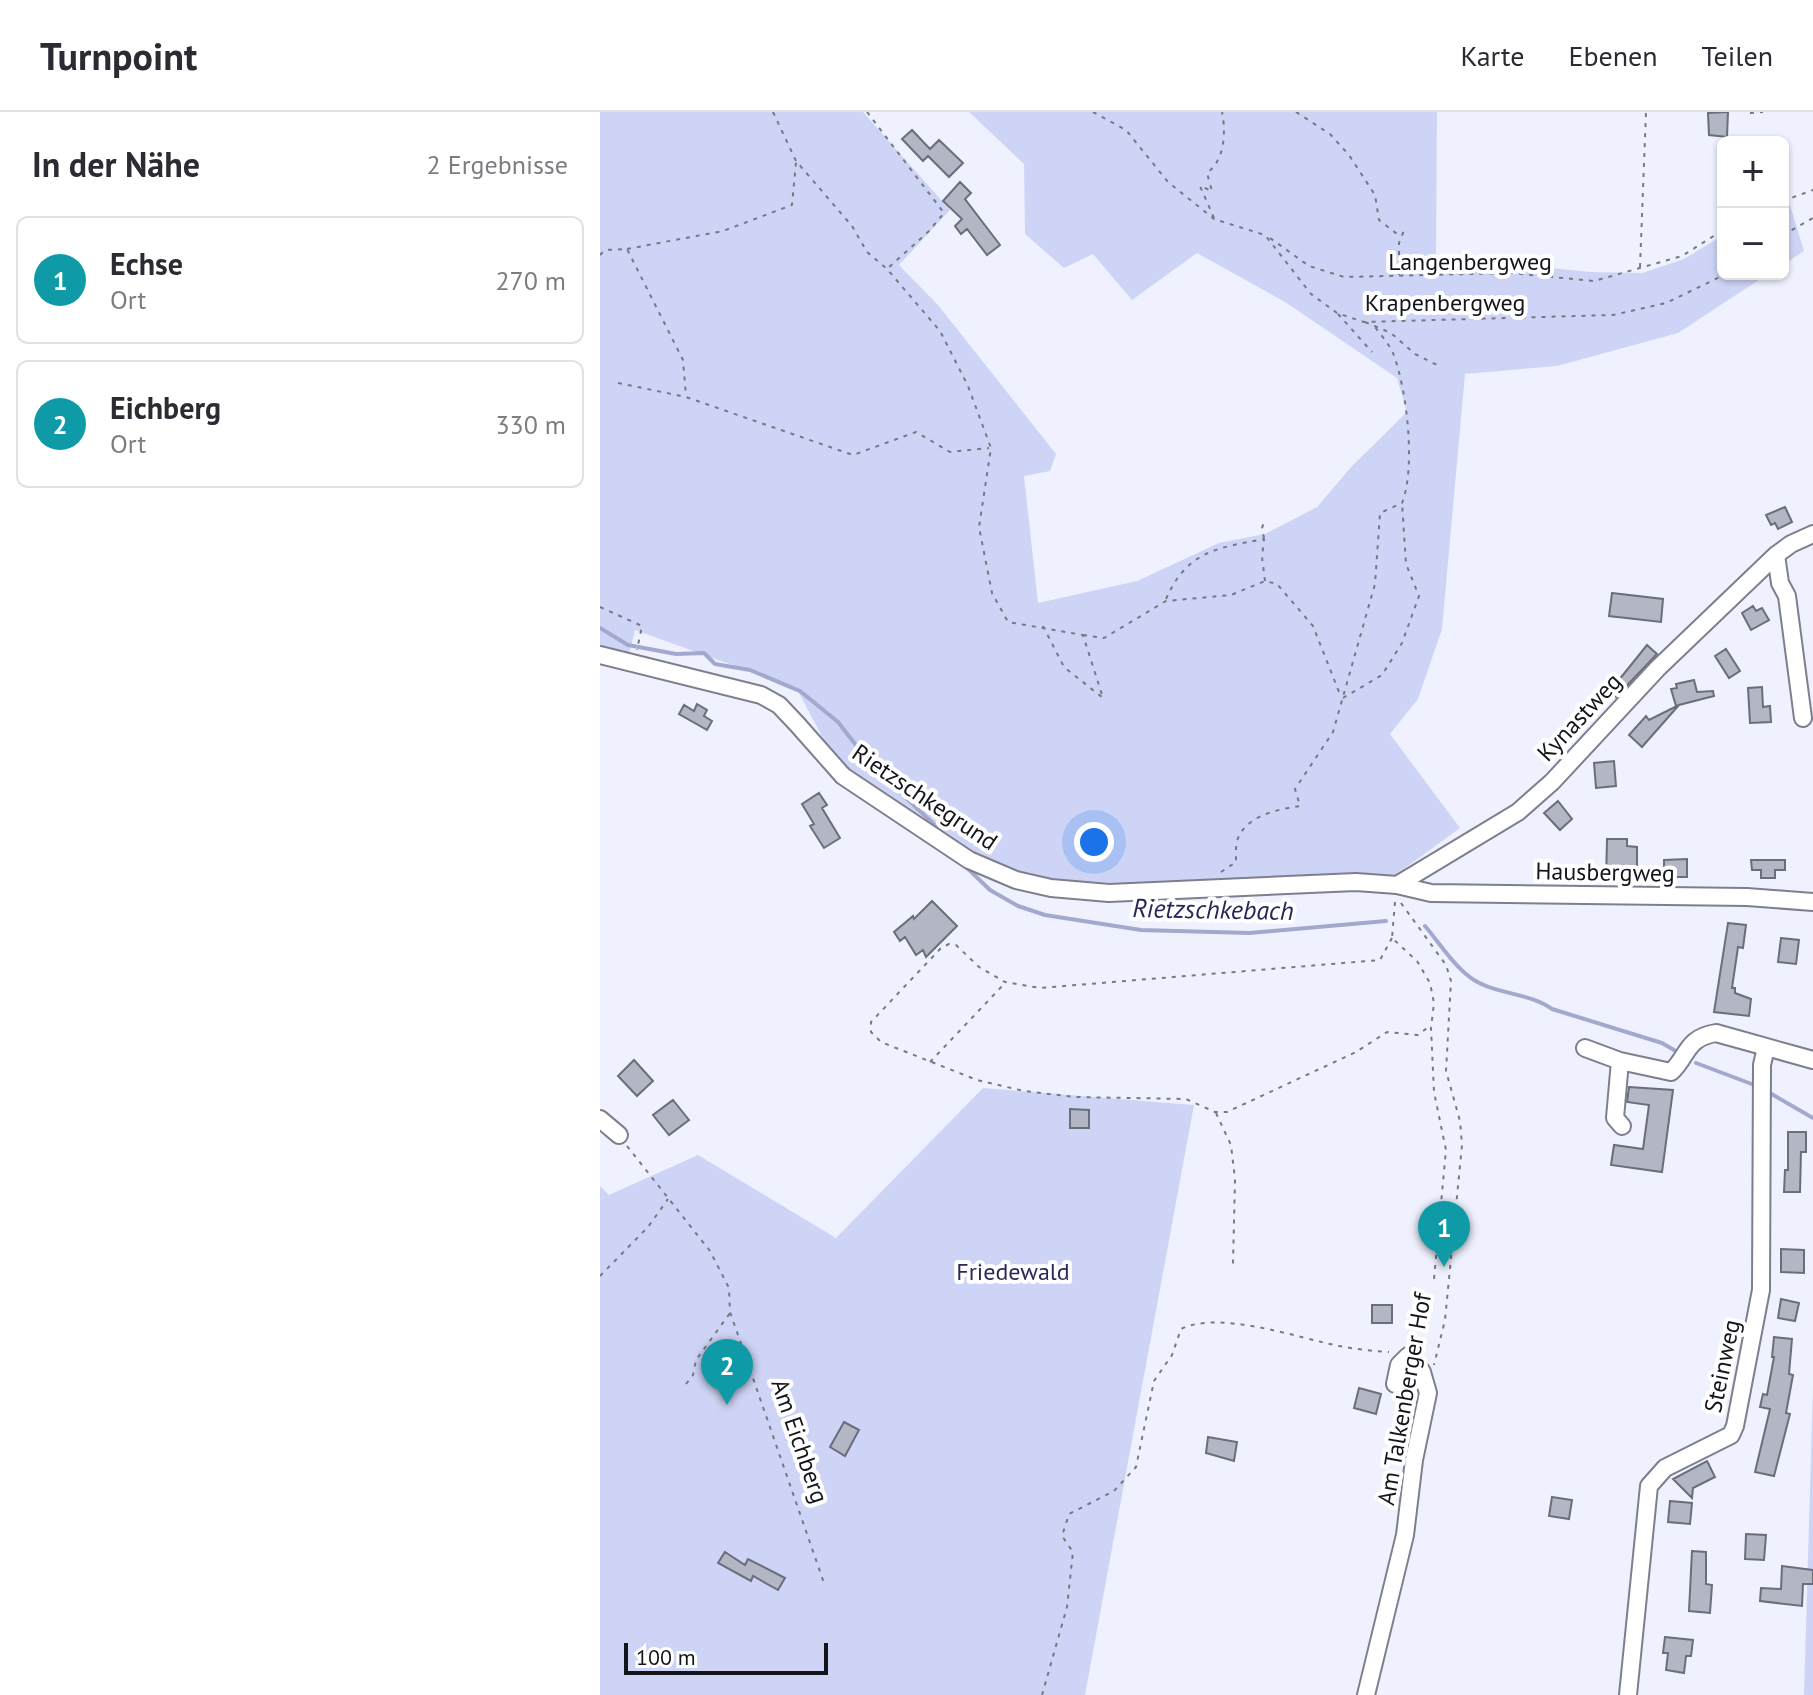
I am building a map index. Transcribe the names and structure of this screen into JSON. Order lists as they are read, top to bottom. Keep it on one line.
{"streets":{"street":["Kynastweg","Rietzschkegrund","Hausbergweg","Steinweg","Am Talkenberger Hof"],"path":["Langenbergweg","Krapenbergweg","Am Eichberg"]},"crossings":[["Langenbergweg","Krapenbergweg"],["Kynastweg","Rietzschkegrund"],["Kynastweg","Hausbergweg"],["Kynastweg","Am Talkenberger Hof"],["Rietzschkegrund","Hausbergweg"],["Rietzschkegrund","Am Talkenberger Hof"],["Hausbergweg","Am Talkenberger Hof"]],"water":["Rietzschkebach"],"parks":["Friedewald"],"scale_bar":"100 m","page":{"header":"Turnpoint","nav":["Karte","Ebenen","Teilen"],"heading":["In der Nähe","2 Ergebnisse"],"map_buttons":["+","−"],"list":[{"mark":"1","name":"Echse","note":"Ort","value":"270 m"},{"mark":"2","name":"Eichberg","note":"Ort","value":"330 m"}],"pins":["1","2"],"scale":"100 m"}}
